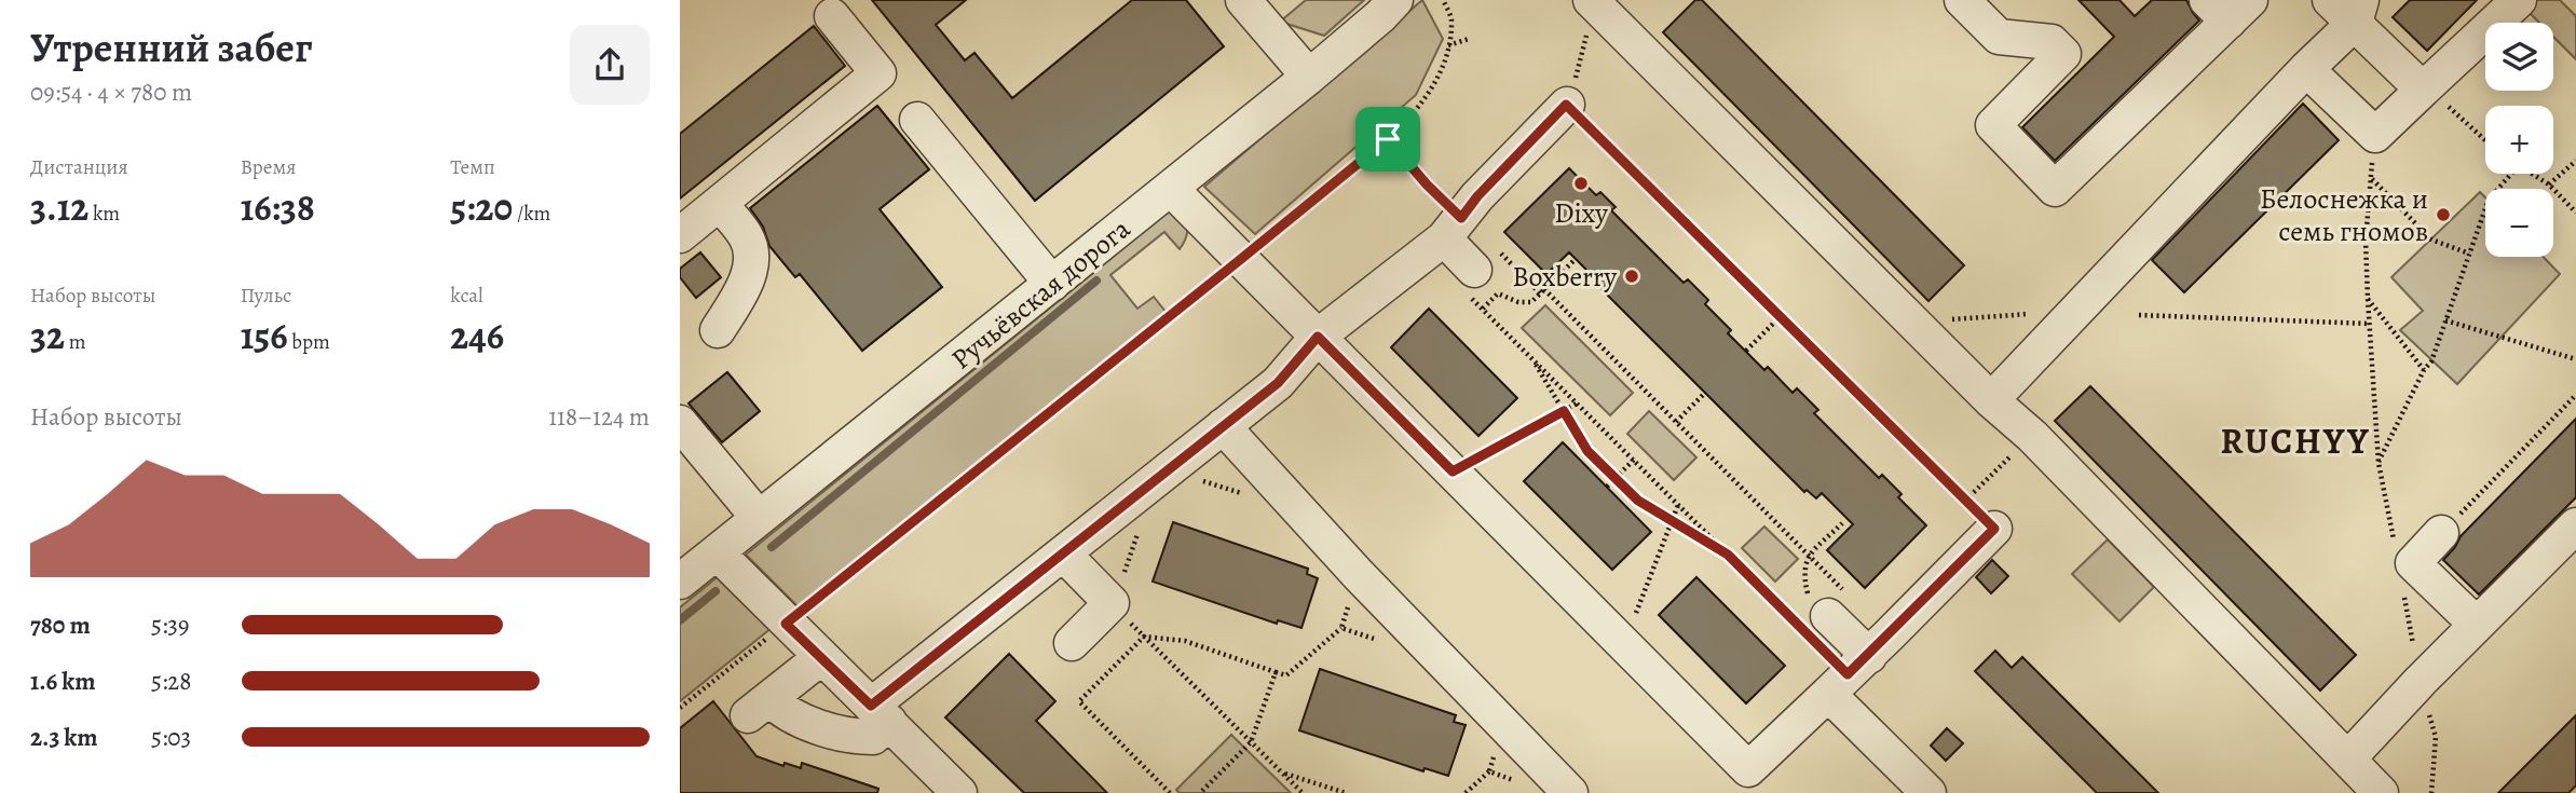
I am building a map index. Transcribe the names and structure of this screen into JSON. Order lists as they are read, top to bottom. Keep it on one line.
{"streets":{"street":["Ручьёвская дорога"]},"districts":["RUCHYY"],"places":["Dixy","Белоснежка и семь гномов","Boxberry"],"page":{"heading":["Утренний забег","09:54 · 4 × 780 m"],"map_buttons":["+","−"],"stats":[["Дистанция","3.12 km"],["Время","16:38"],["Темп","5:20 /km"],["Набор высоты","32 m"],["Пульс","156 bpm"],["kcal","246"]],"chart":["Набор высоты","118–124 m"],"list":[{"name":"780 m","note":"5:39"},{"name":"1.6 km","note":"5:28"},{"name":"2.3 km","note":"5:03"}]}}
